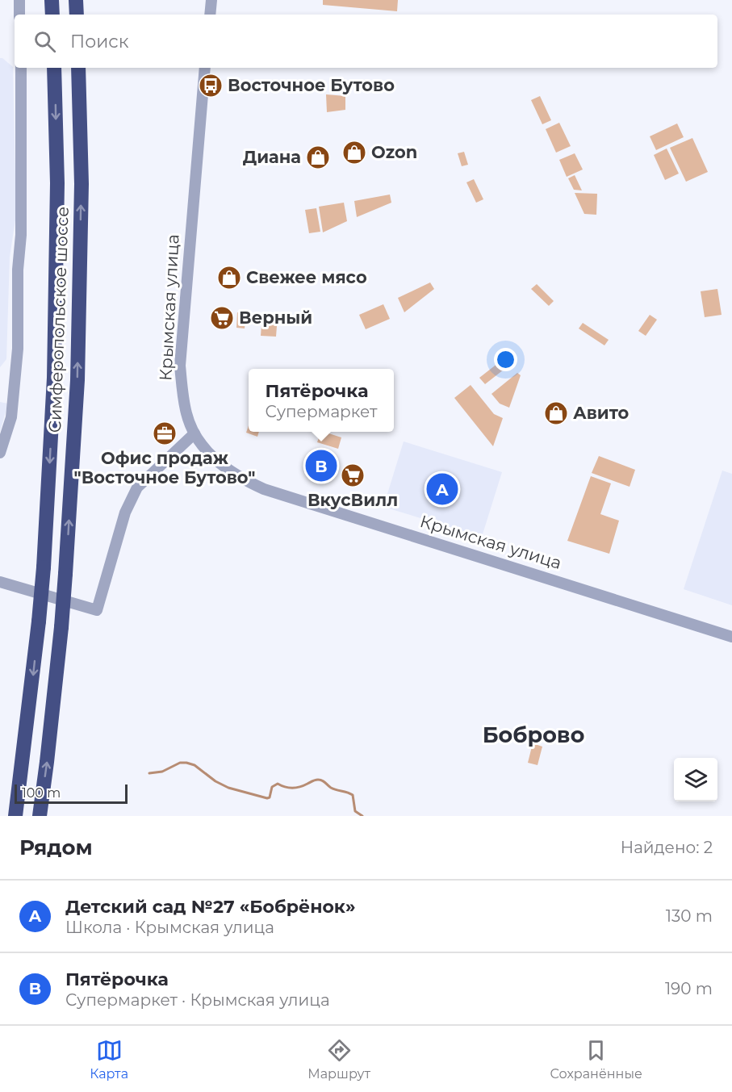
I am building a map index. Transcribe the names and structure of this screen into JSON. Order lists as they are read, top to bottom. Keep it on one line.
{"streets":{"highway":["Симферопольское шоссе"],"street":["Крымская улица"]},"districts":["Боброво"],"places":{"bus stop":["Восточное Бутово"],"shop":["Ozon","Диана","Свежее мясо","Авито"],"supermarket":["Верный","ВкусВилл"],"office":["Офис продаж \"Восточное Бутово\""]},"scale_bar":"100 m","page":{"search":"Поиск","popup":["Пятёрочка","Супермаркет"],"pins":["B","A"],"scale":"100 m","heading":["Рядом","Найдено: 2"],"list":[{"mark":"A","name":"Детский сад №27 «Бобрёнок»","note":"Школа · Крымская улица","value":"130 m"},{"mark":"B","name":"Пятёрочка","note":"Супермаркет · Крымская улица","value":"190 m"}],"nav":["Карта","Маршрут","Сохранённые"]}}
